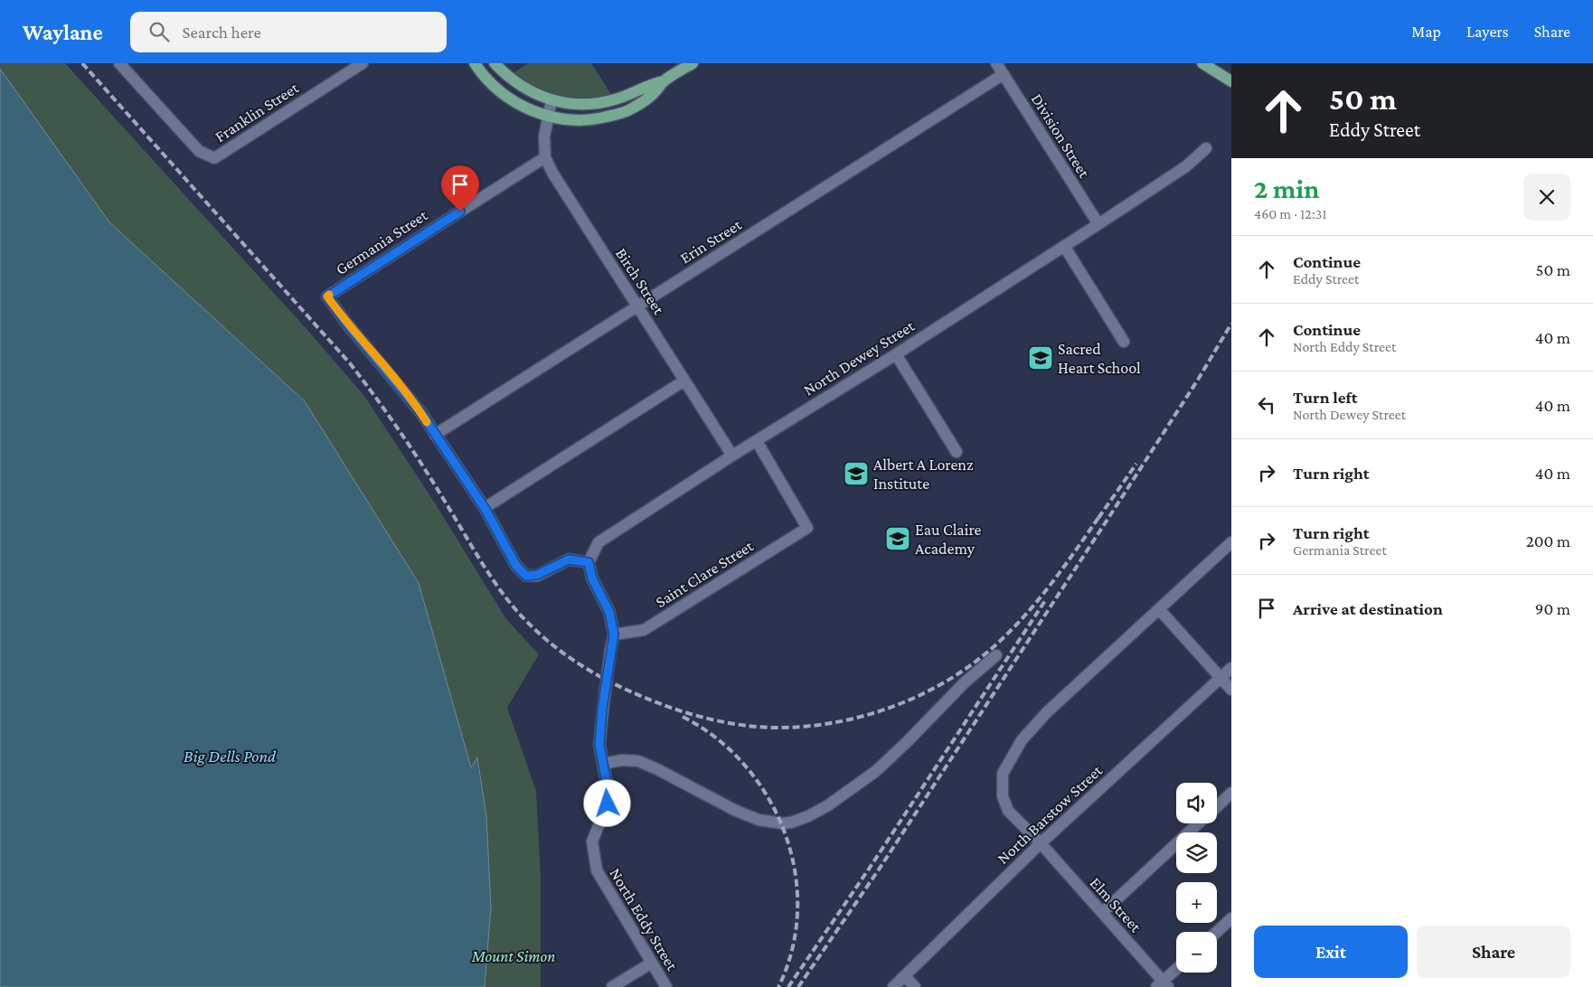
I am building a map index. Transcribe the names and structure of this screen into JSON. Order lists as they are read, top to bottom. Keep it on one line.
{"streets":{"street":["Franklin Street","Division Street","Erin Street","Germania Street","Birch Street","North Dewey Street","Saint Clare Street","North Barstow Street","Elm Street","North Eddy Street"]},"crossings":[["Division Street","Erin Street"],["Division Street","North Dewey Street"],["Erin Street","Germania Street"],["Erin Street","Birch Street"],["Germania Street","Birch Street"],["Birch Street","North Dewey Street"],["North Dewey Street","Saint Clare Street"],["Saint Clare Street","North Eddy Street"],["North Barstow Street","Elm Street"]],"water":["Big Dells Pond"],"parks":["Mount Simon"],"places":{"school or university":["Sacred Heart School","Albert A Lorenz Institute","Eau Claire Academy"]},"page":{"header":"Waylane","search":"Search here","nav":["Map","Layers","Share"],"turn":["50 m","Eddy Street"],"heading":["2 min","460 m · 12:31"],"list":[{"name":"Continue","note":"Eddy Street","value":"50 m"},{"name":"Continue","note":"North Eddy Street","value":"40 m"},{"name":"Turn left","note":"North Dewey Street","value":"40 m"},{"name":"Turn right","value":"40 m"},{"name":"Turn right","note":"Germania Street","value":"200 m"},{"name":"Arrive at destination","value":"90 m"}],"map_buttons":["+","−"],"buttons":["Exit","Share"]}}
